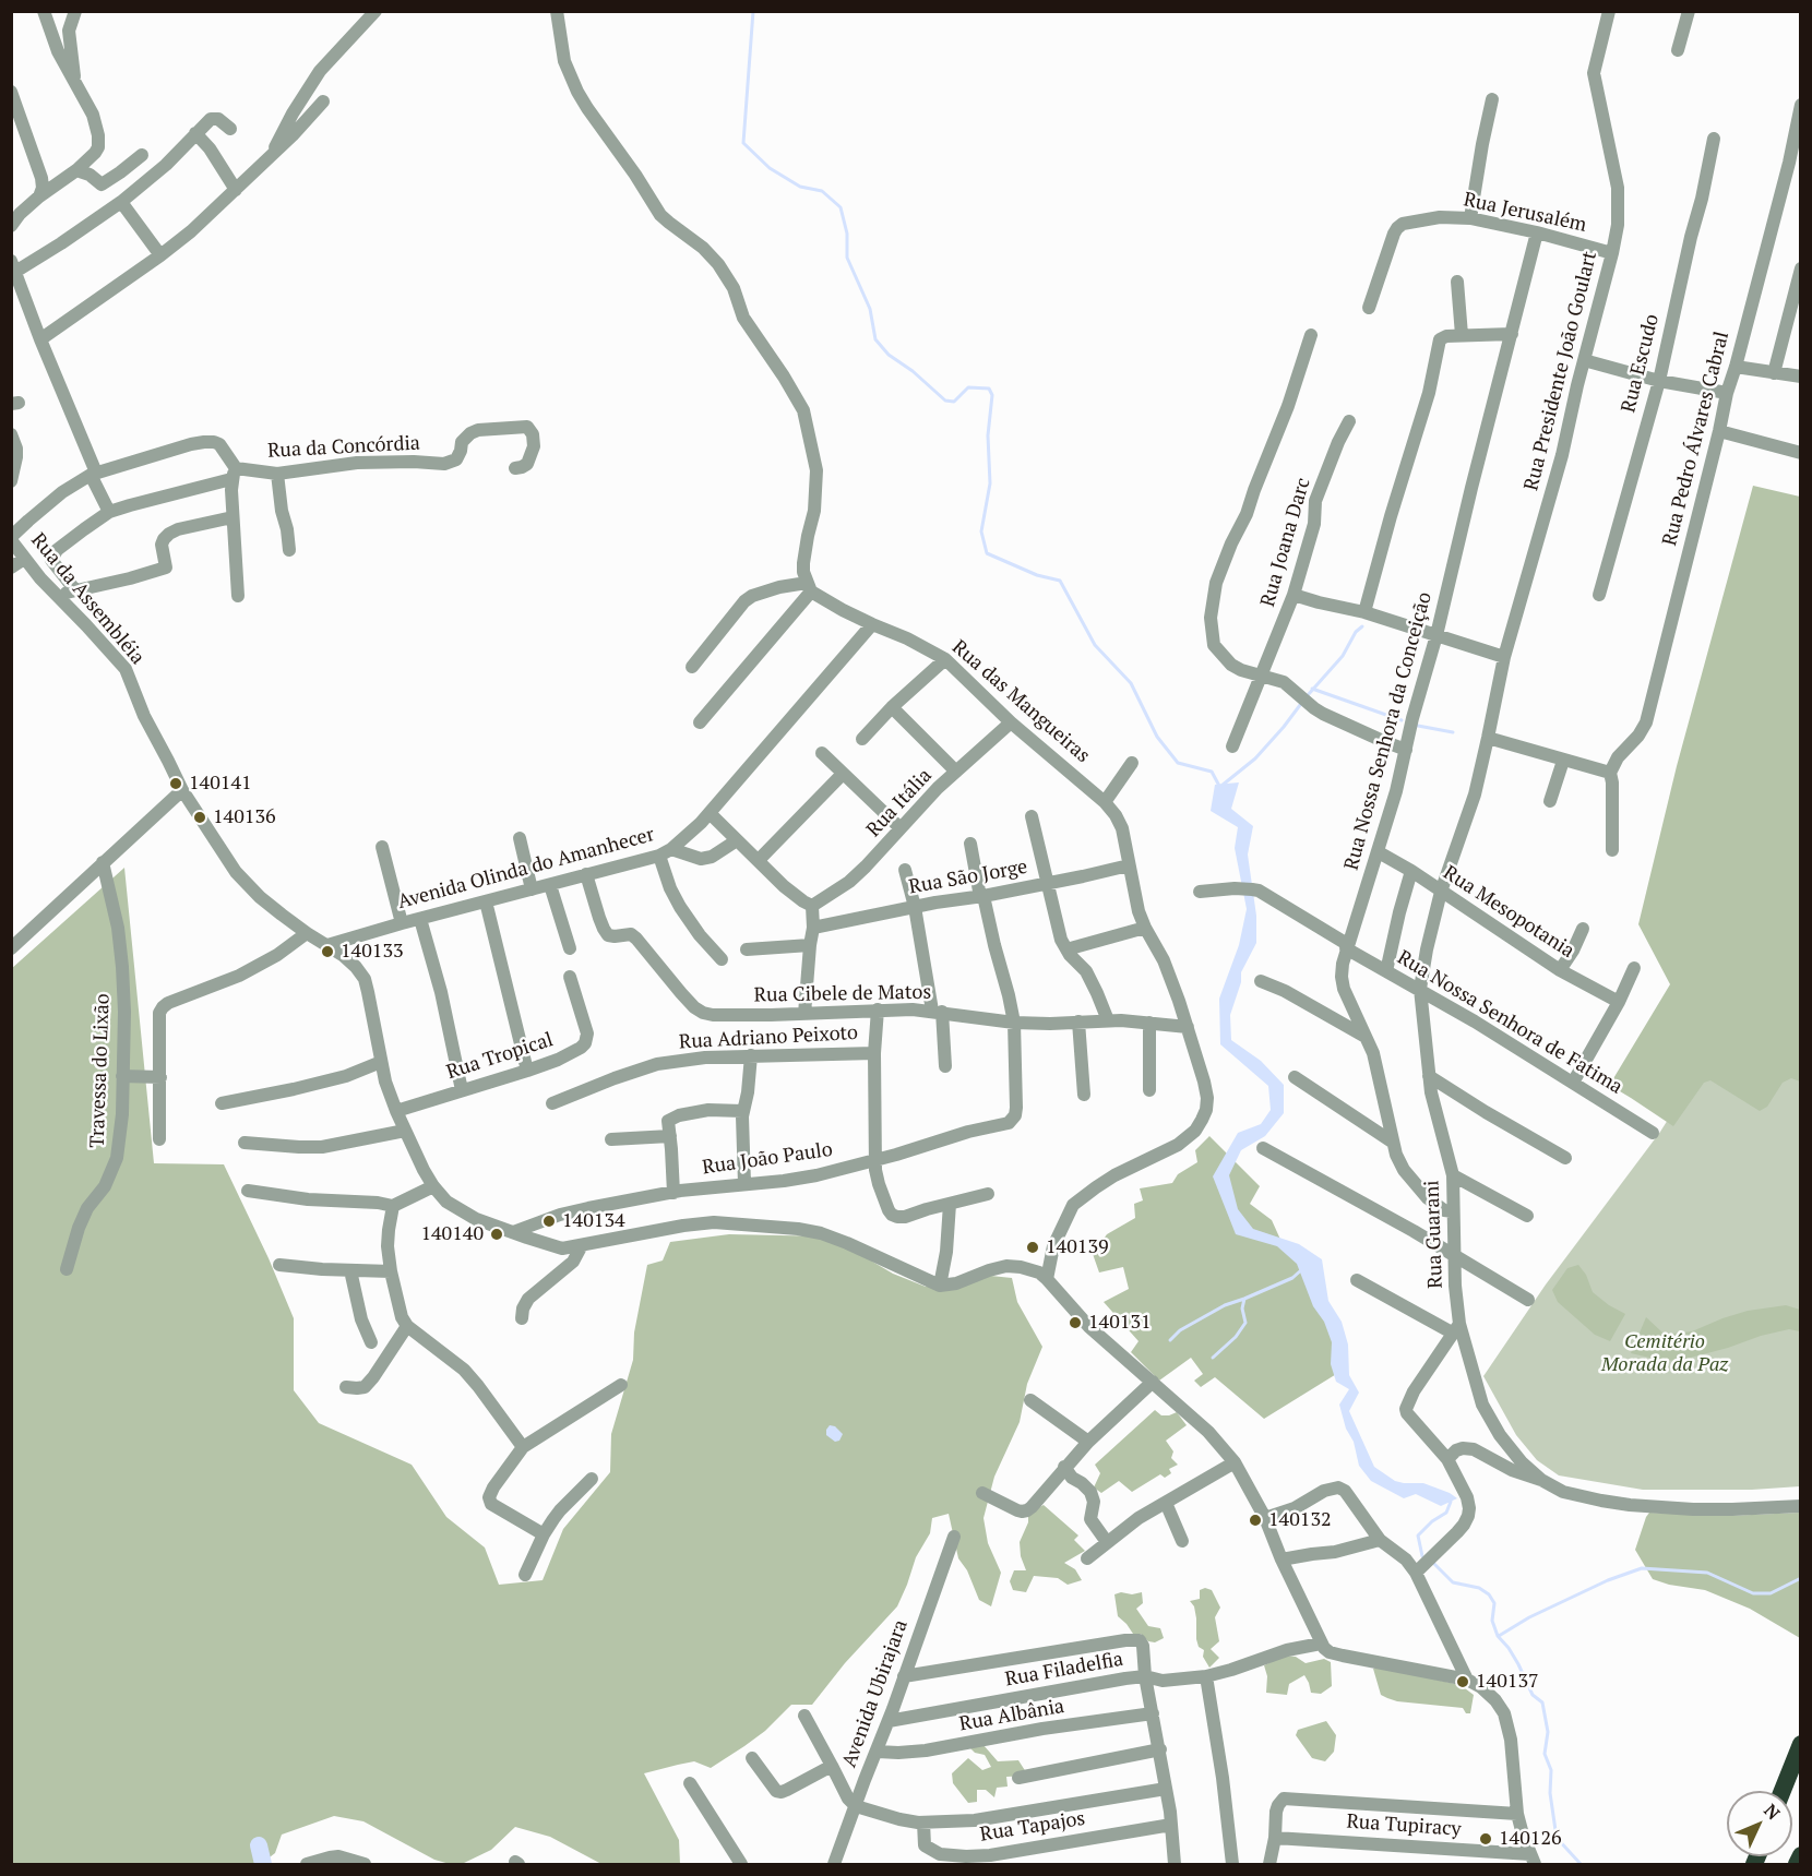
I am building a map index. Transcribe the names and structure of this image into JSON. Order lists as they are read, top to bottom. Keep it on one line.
{"streets":{"street":["Rua Jerusalém","Rua Escudo","Rua Presidente João Goulart","Rua Pedro Álvares Cabral","Rua da Concórdia","Rua Joana Darc","Rua da Assembléia","Rua das Mangueiras","Rua Nossa Senhora da Conceição","Rua Itália","Avenida Olinda do Amanhecer","Rua São Jorge","Rua Mesopotania","Rua Cibele de Matos","Rua Nossa Senhora de Fatima","Rua Adriano Peixoto","Rua Tropical","Travessa do Lixão","Rua João Paulo","Rua Guarani","Rua Filadelfia","Avenida Ubirajara","Rua Albânia","Rua Tupiracy","Rua Tapajos"]},"crossings":[["Rua Jerusalém","Rua Presidente João Goulart"],["Rua Jerusalém","Rua Nossa Senhora da Conceição"],["Rua Presidente João Goulart","Rua Mesopotania"],["Rua Presidente João Goulart","Rua Guarani"],["Rua da Assembléia","Avenida Olinda do Amanhecer"],["Rua da Assembléia","Rua Tropical"],["Rua da Assembléia","Rua João Paulo"],["Rua das Mangueiras","Rua Itália"],["Rua das Mangueiras","Avenida Olinda do Amanhecer"],["Rua das Mangueiras","Rua São Jorge"],["Rua das Mangueiras","Rua Cibele de Matos"],["Rua Nossa Senhora da Conceição","Rua Mesopotania"],["Rua Nossa Senhora da Conceição","Rua Nossa Senhora de Fatima"],["Rua Nossa Senhora da Conceição","Rua Guarani"],["Avenida Olinda do Amanhecer","Rua Cibele de Matos"],["Rua Mesopotania","Rua Guarani"],["Rua Cibele de Matos","Rua João Paulo"],["Rua Nossa Senhora de Fatima","Rua Guarani"],["Rua Filadelfia","Avenida Ubirajara"],["Avenida Ubirajara","Rua Albânia"]],"parks":["Cemitério Morada da Paz"],"places":["140141","140136","140133","140134","140140","140139","140131","140132","140137","140126"],"north":"top right"}
